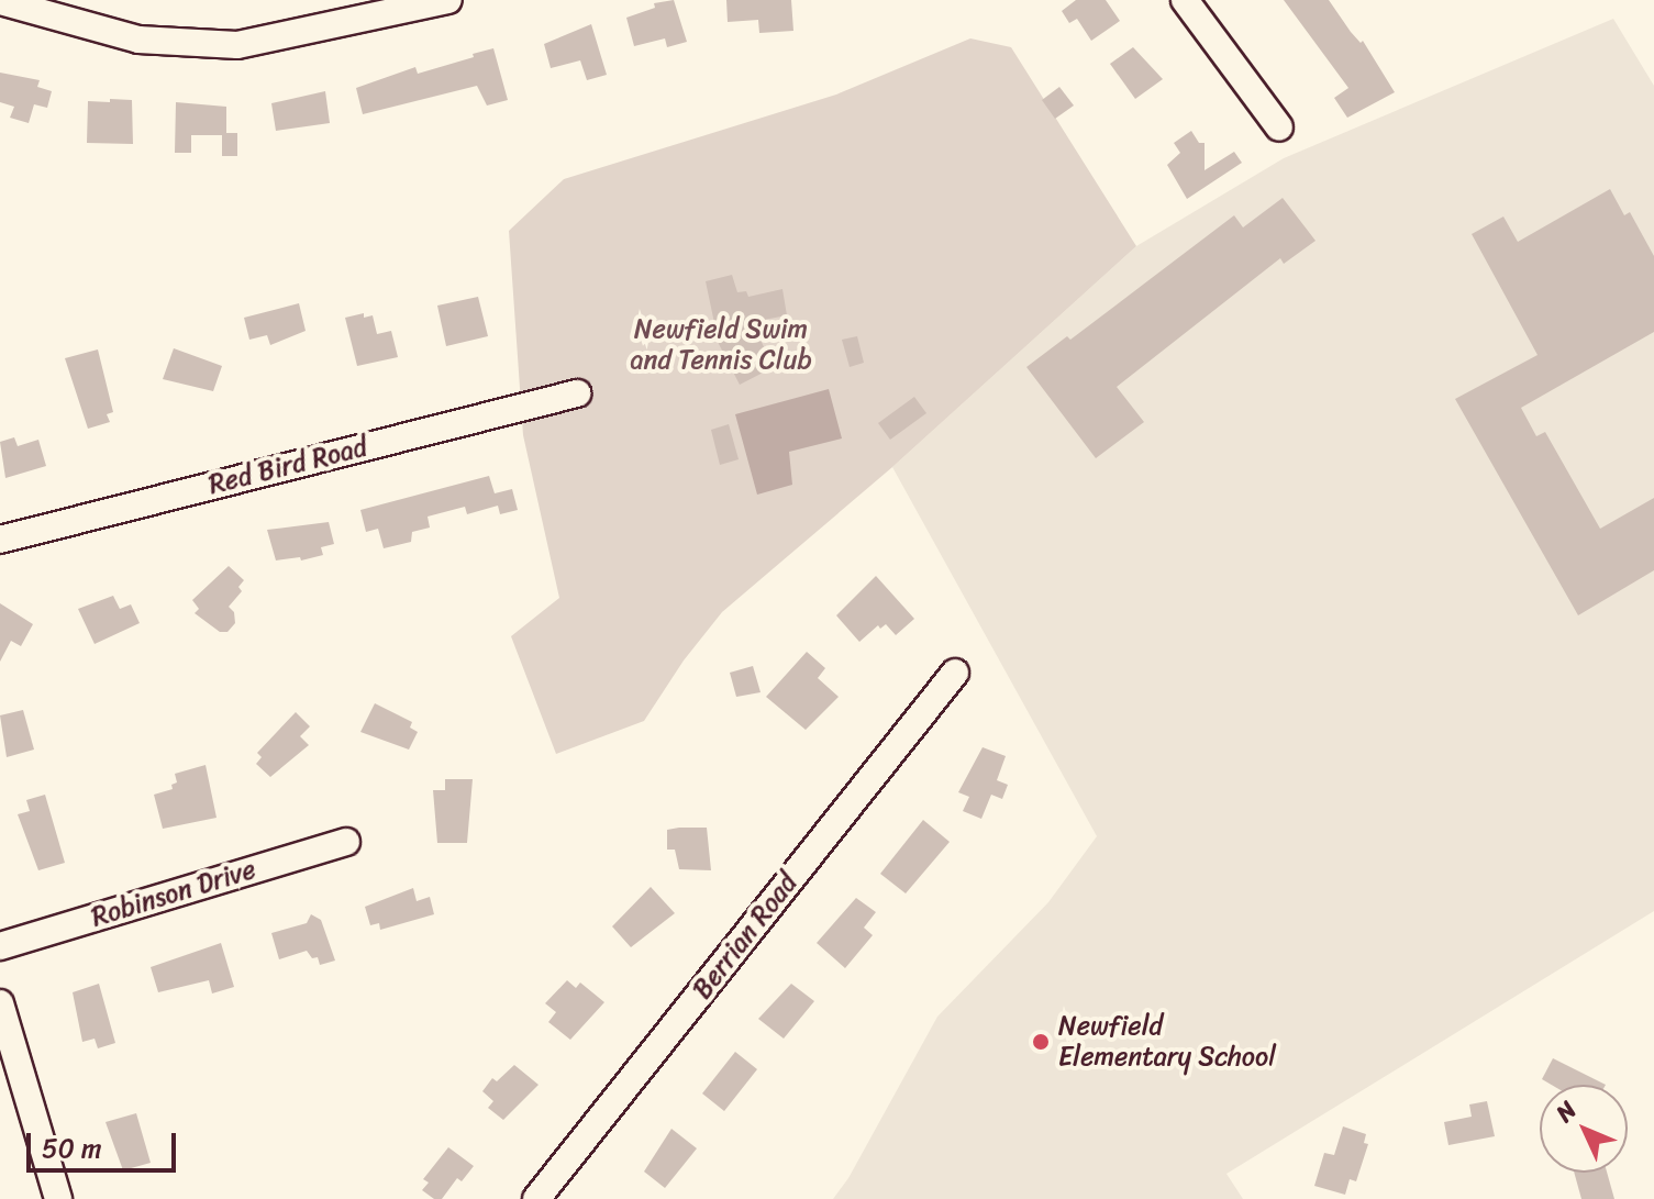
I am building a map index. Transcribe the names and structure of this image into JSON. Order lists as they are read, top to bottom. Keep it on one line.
{"streets":{"street":["Red Bird Road","Robinson Drive","Berrian Road"]},"parks":["Newfield Swim and Tennis Club"],"places":["Newfield Elementary School"],"scale_bar":"50 m","north":"top left"}
